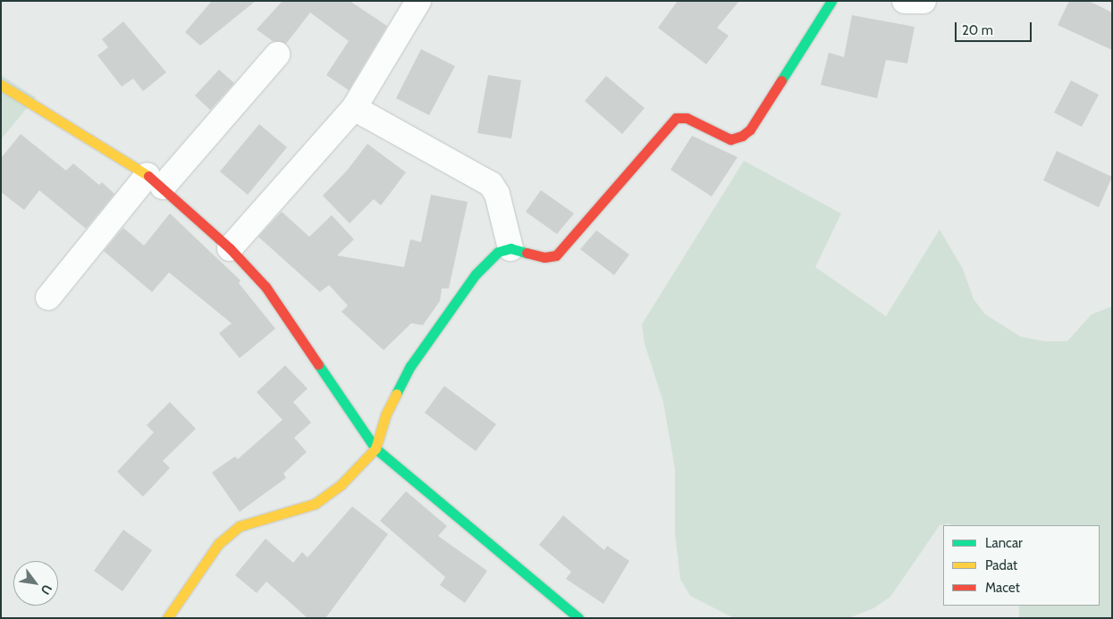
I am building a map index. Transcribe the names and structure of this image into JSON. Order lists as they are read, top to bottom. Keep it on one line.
{"legend":["Lancar","Padat","Macet"],"scale_bar":"20 m","north":"bottom right"}
